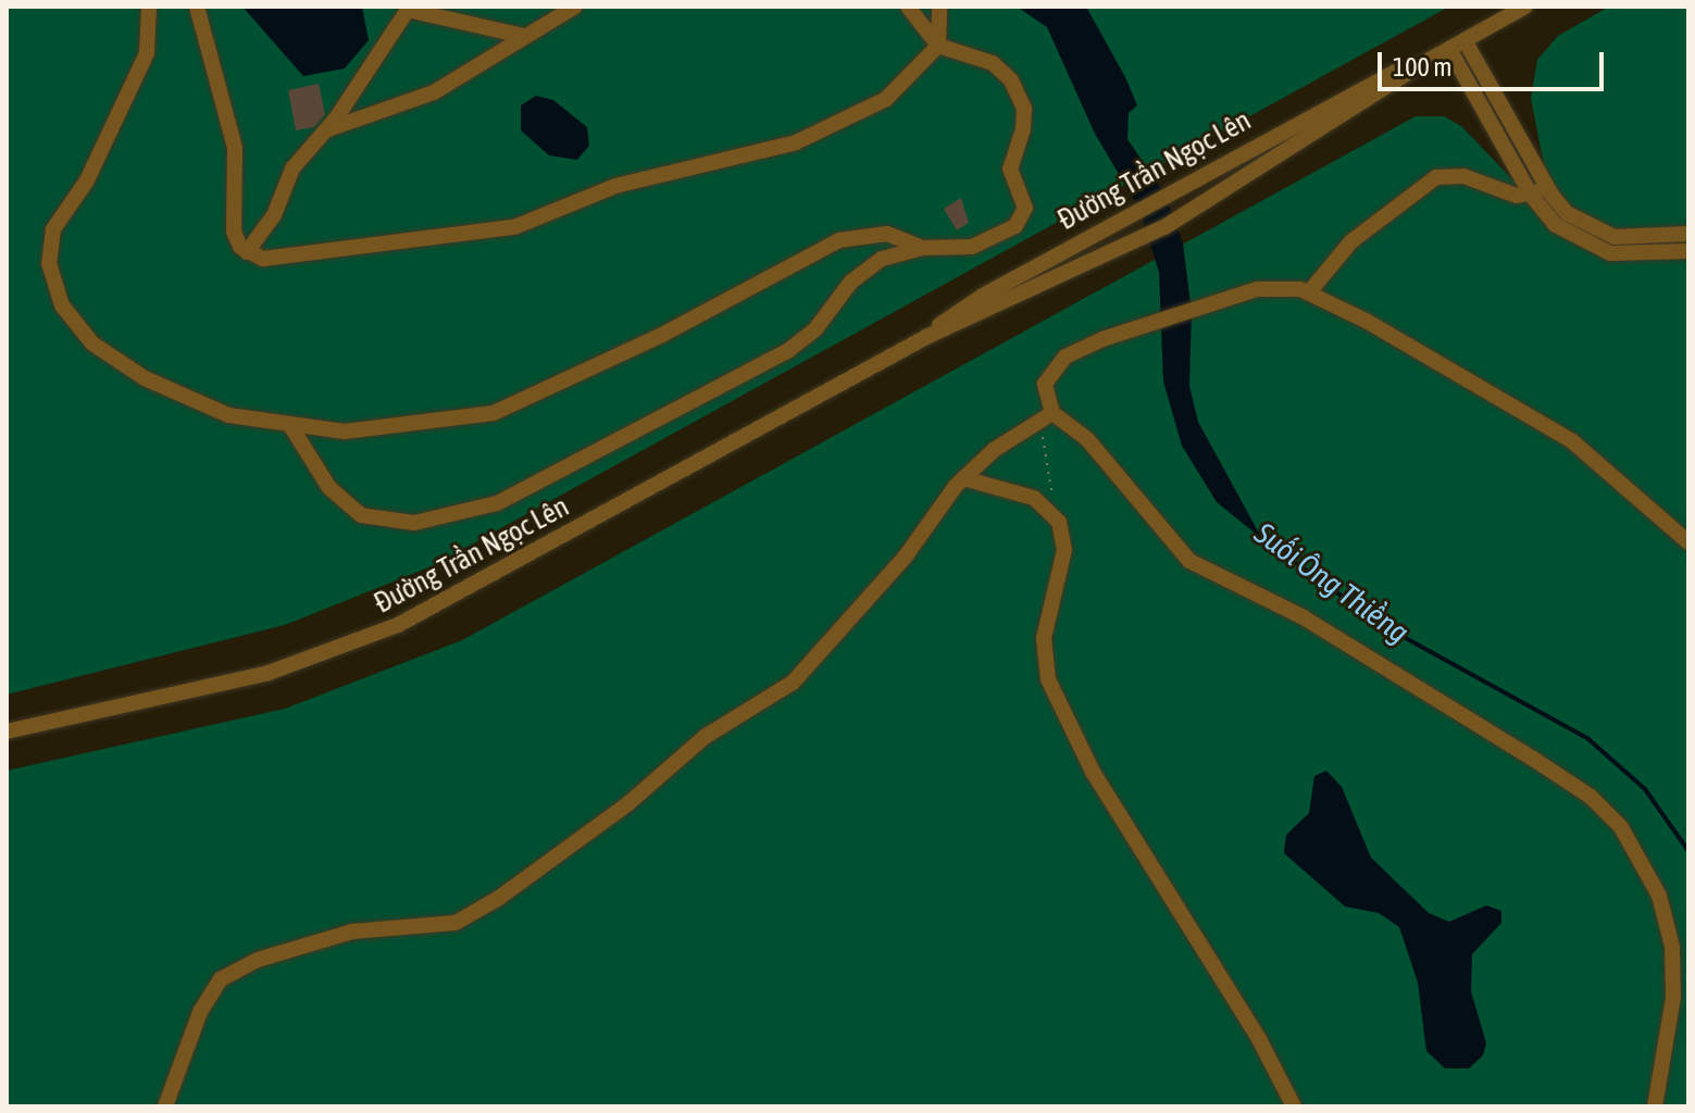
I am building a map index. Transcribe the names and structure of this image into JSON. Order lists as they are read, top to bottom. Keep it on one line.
{"streets":{"street":["Đường Trần Ngọc Lên"]},"water":["Suối Ông Thiềng"],"scale_bar":"100 m"}
